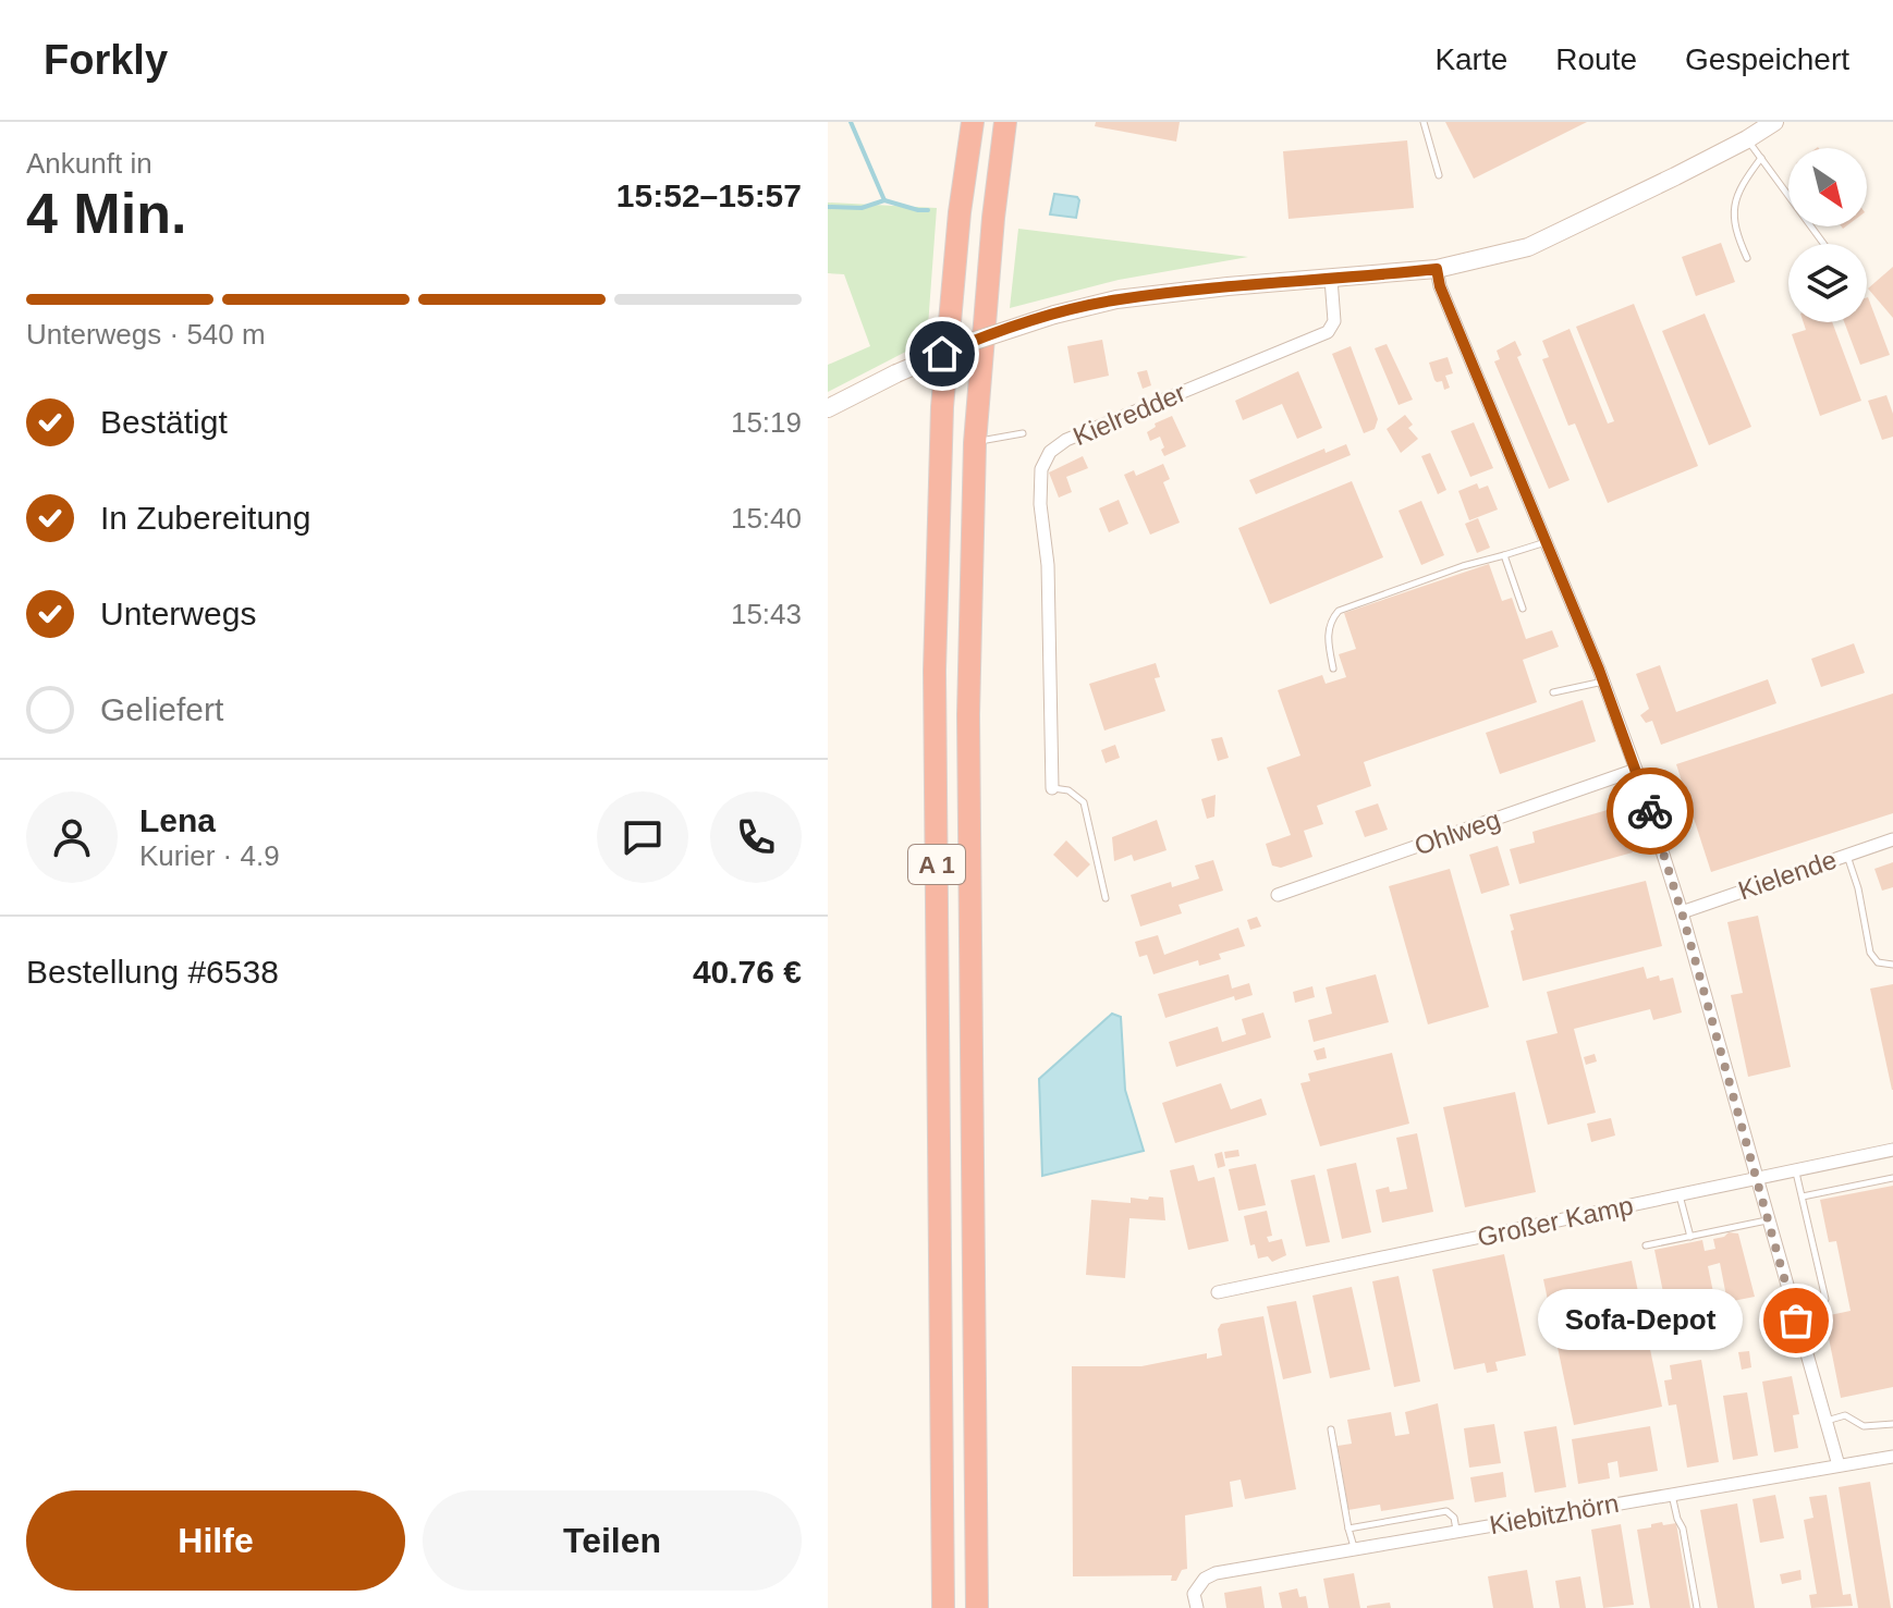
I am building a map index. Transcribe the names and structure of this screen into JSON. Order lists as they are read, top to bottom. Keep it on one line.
{"streets":{"highway":["A 1"],"street":["Kielredder","Ohlweg","Kielende","Großer Kamp","Kiebitzhörn"]},"places":["Sofa-Depot"],"north":"bottom right","page":{"header":"Forkly","nav":["Karte","Route","Gespeichert"],"heading":["4 Min.","Ankunft in","15:52–15:57"],"panel":["Lena","Kurier · 4.9","Bestellung #6538","40.76 €"],"bar":"Unterwegs · 540 m","list":[["Bestätigt","15:19"],["In Zubereitung","15:40"],["Unterwegs","15:43"],"Geliefert"],"bubble":"Sofa-Depot","buttons":["Hilfe","Teilen"]}}
